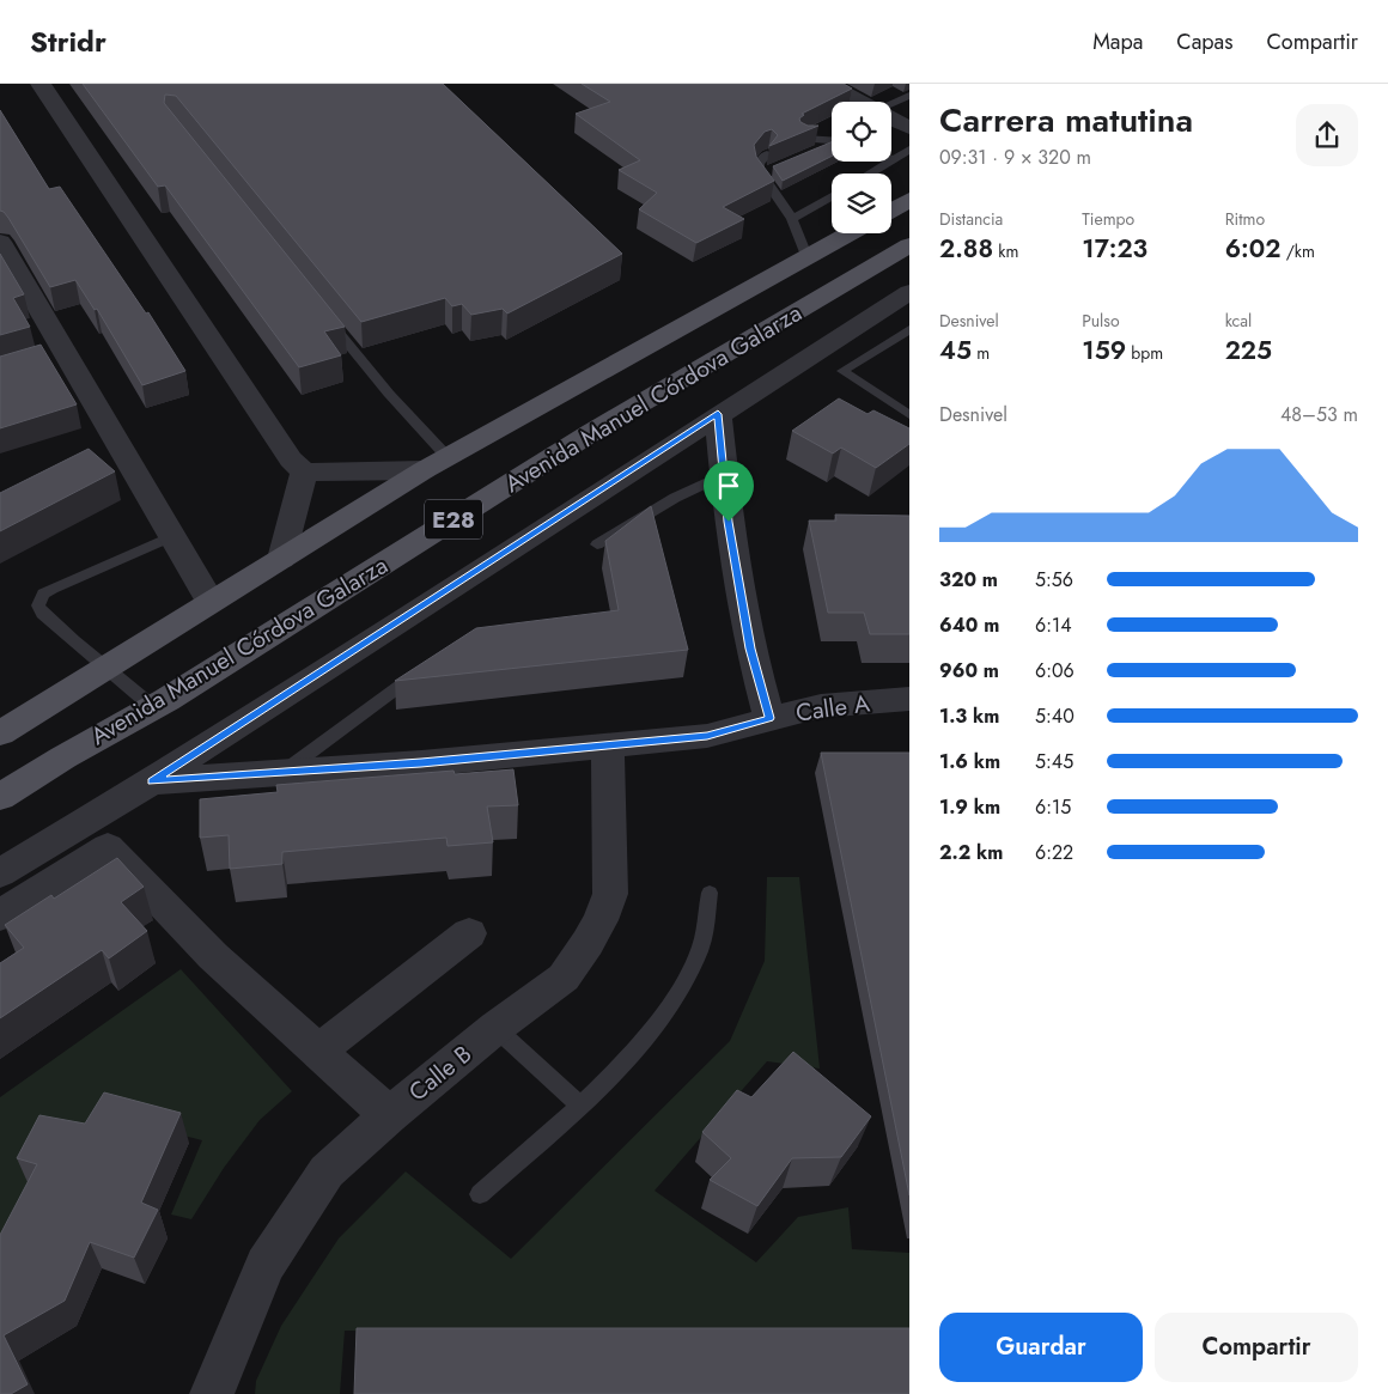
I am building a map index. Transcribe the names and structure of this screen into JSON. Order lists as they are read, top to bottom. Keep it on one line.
{"streets":{"main road":["Avenida Manuel Córdova Galarza","E28"],"street":["Calle A","Calle B"]},"crossings":[["Calle A","Calle B"]],"page":{"header":"Stridr","nav":["Mapa","Capas","Compartir"],"heading":["Carrera matutina","09:31 · 9 × 320 m"],"stats":[["Distancia","2.88 km"],["Tiempo","17:23"],["Ritmo","6:02 /km"],["Desnivel","45 m"],["Pulso","159 bpm"],["kcal","225"]],"chart":["Desnivel","48–53 m"],"list":[{"name":"320 m","note":"5:56"},{"name":"640 m","note":"6:14"},{"name":"960 m","note":"6:06"},{"name":"1.3 km","note":"5:40"},{"name":"1.6 km","note":"5:45"},{"name":"1.9 km","note":"6:15"},{"name":"2.2 km","note":"6:22"}],"buttons":["Guardar","Compartir"]}}
